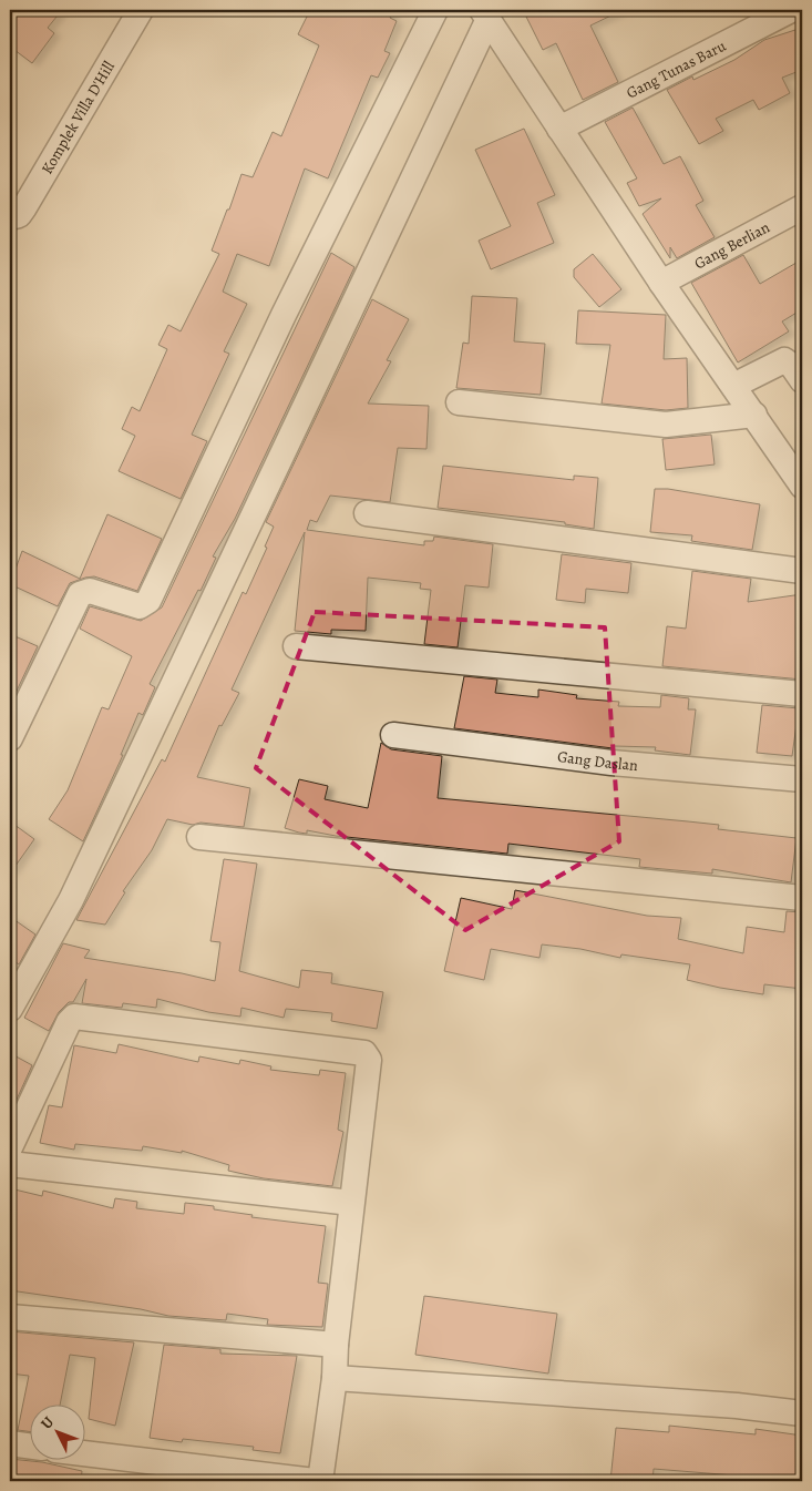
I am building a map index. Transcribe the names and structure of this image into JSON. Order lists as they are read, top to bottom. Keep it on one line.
{"streets":{"street":["Gang Tunas Baru","Komplek Villa D'Hill","Gang Berlian","Gang Daslan"]},"north":"top left"}
